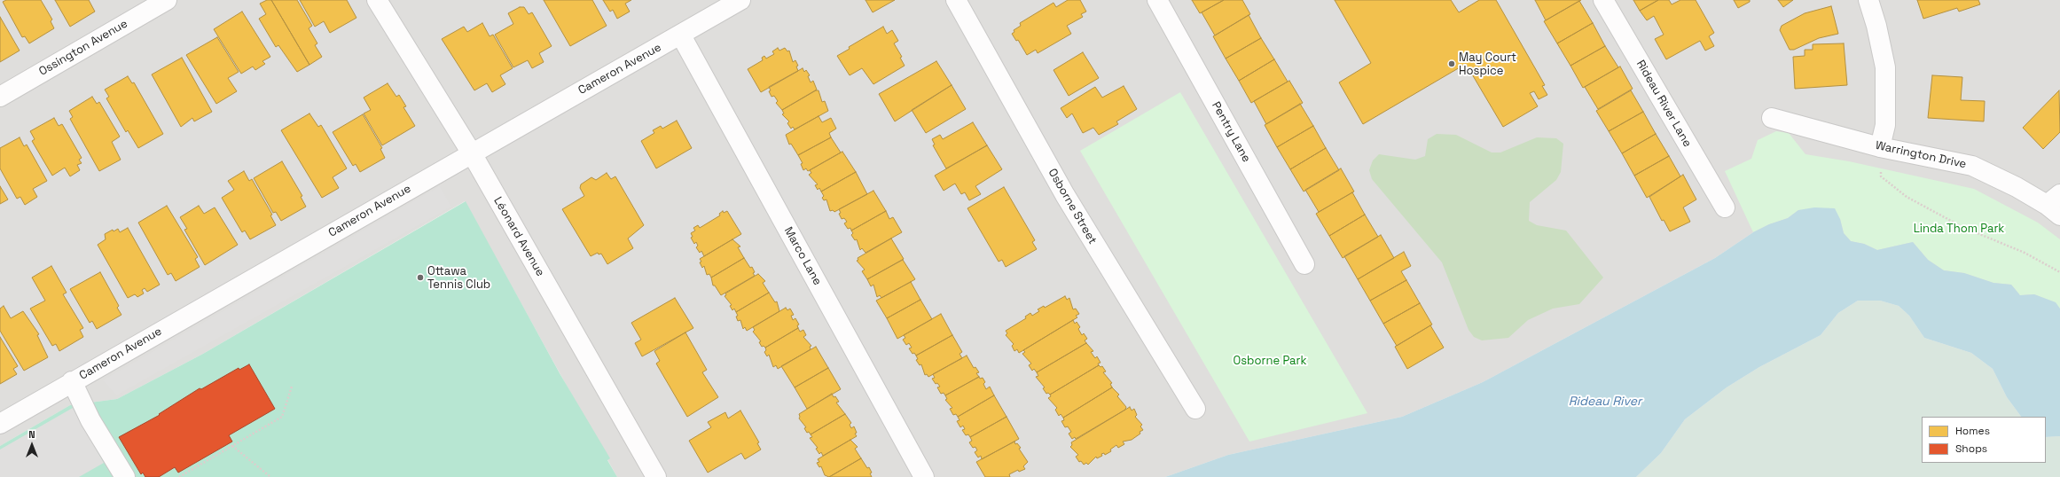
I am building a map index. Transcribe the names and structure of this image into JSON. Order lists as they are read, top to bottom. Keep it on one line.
{"streets":{"street":["Ossington Avenue","Cameron Avenue","Rideau River Lane","Pentry Lane","Warrington Drive","Osborne Street","Léonard Avenue","Marco Lane"]},"crossings":[["Cameron Avenue","Léonard Avenue"],["Cameron Avenue","Marco Lane"]],"water":["Rideau River"],"parks":["Linda Thom Park","Osborne Park"],"places":["May Court Hospice","Ottawa Tennis Club"],"legend":["Homes","Shops"],"north":"top"}
